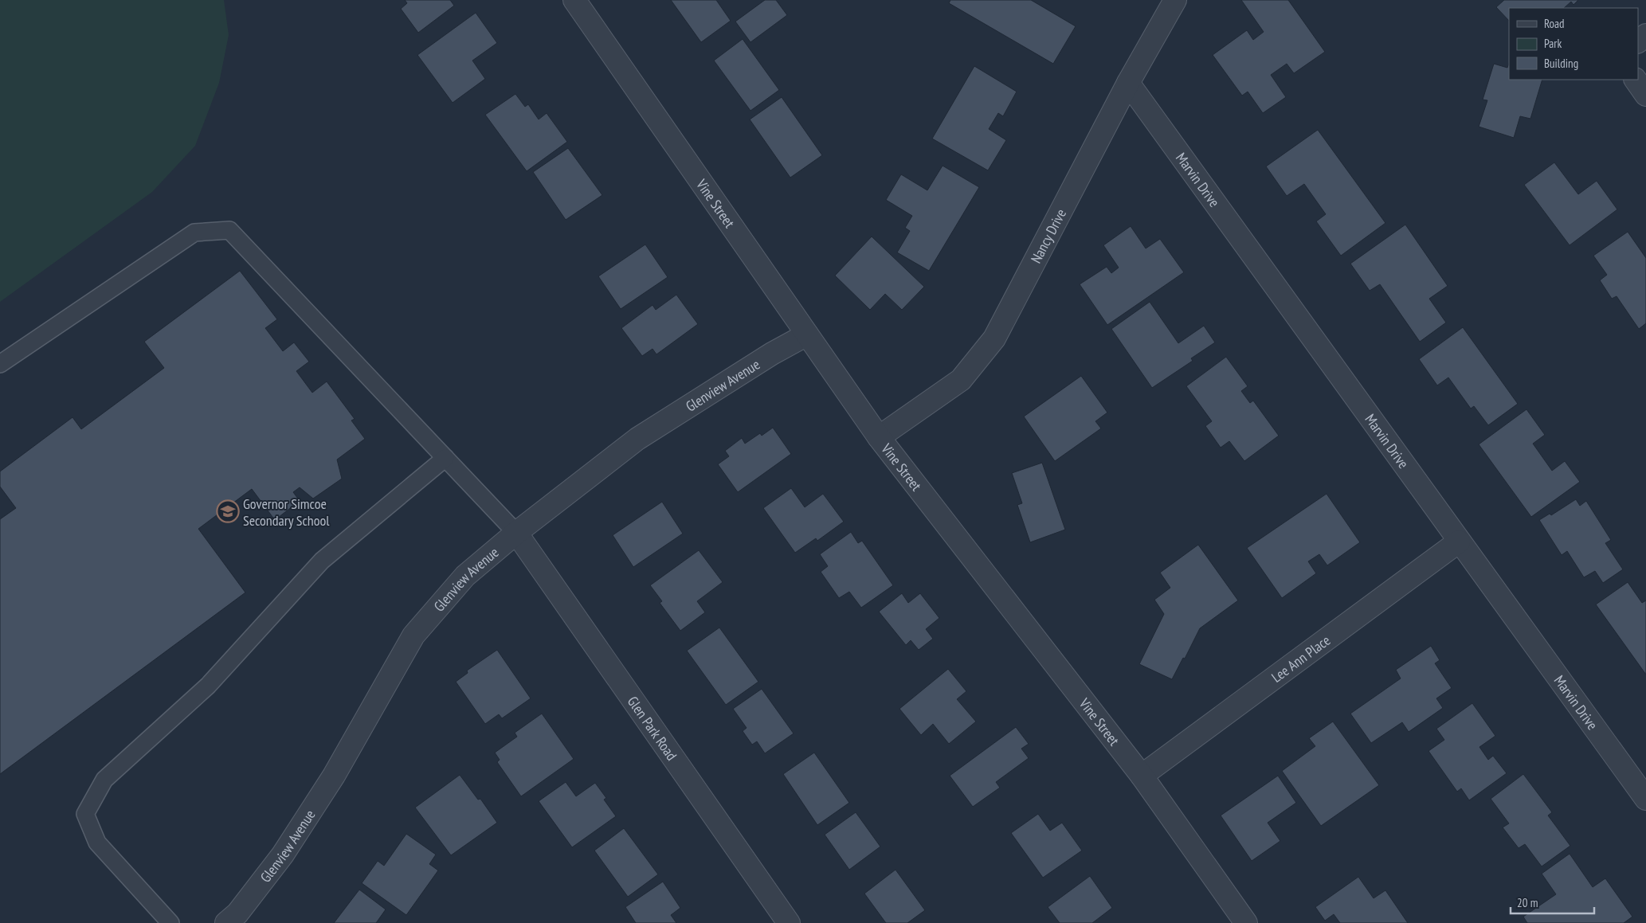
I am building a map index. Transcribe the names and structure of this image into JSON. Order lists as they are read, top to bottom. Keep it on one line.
{"streets":{"street":["Marvin Drive","Vine Street","Nancy Drive","Glenview Avenue","Lee Ann Place","Glen Park Road"]},"crossings":[["Marvin Drive","Nancy Drive"],["Marvin Drive","Lee Ann Place"],["Vine Street","Nancy Drive"],["Vine Street","Glenview Avenue"],["Vine Street","Lee Ann Place"],["Glenview Avenue","Glen Park Road"]],"places":{"school or university":["Governor Simcoe Secondary School"]},"legend":["Road","Park","Building"],"scale_bar":"20 m"}
